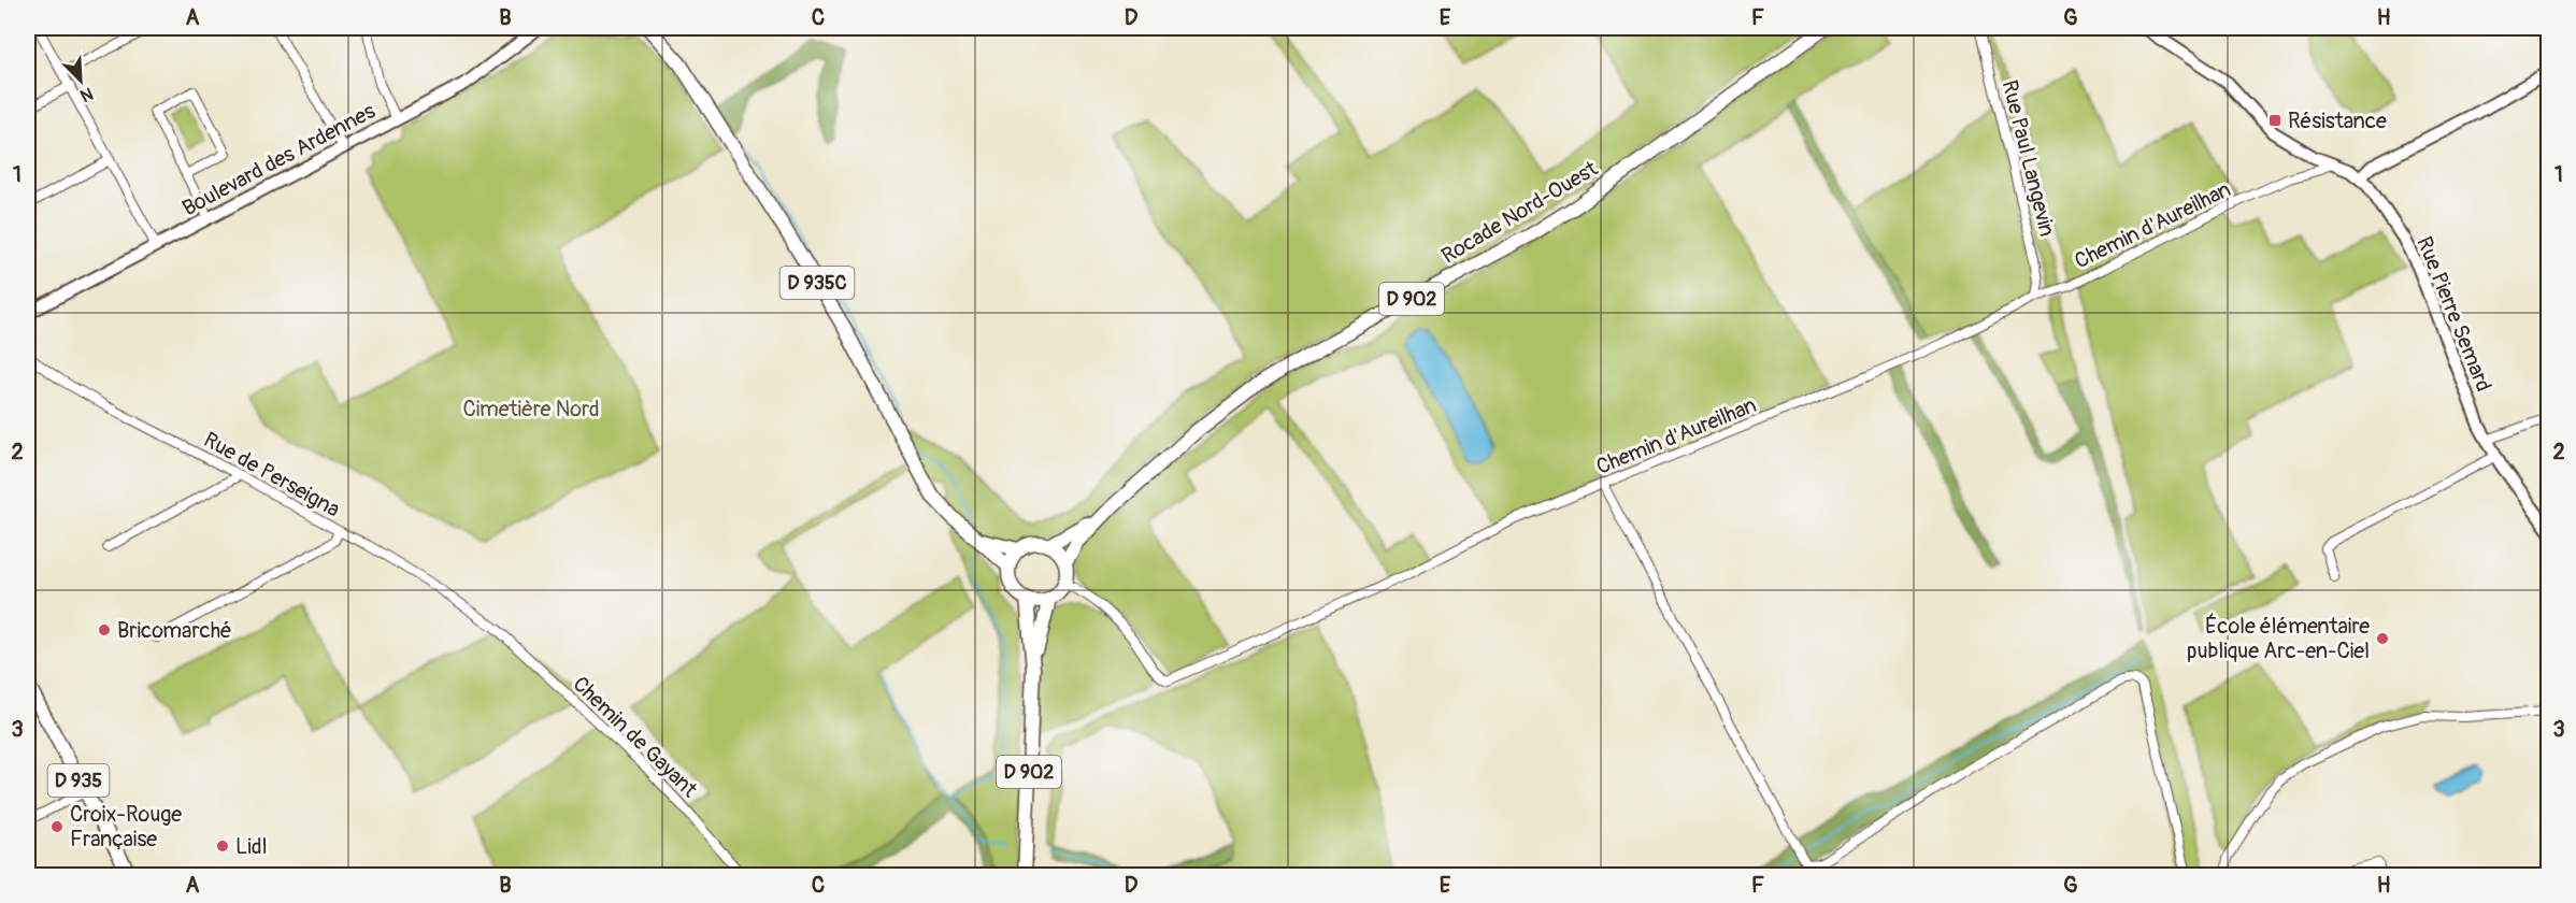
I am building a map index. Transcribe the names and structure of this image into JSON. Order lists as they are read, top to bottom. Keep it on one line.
{"streets":{"main road":["Boulevard des Ardennes","Rocade Nord-Ouest","D 935C","D 902","Rue Pierre Semard","D 935"],"street":["Rue Paul Langevin","Chemin d'Aureilhan","Rue de Perseigna","Chemin de Gayant"]},"crossings":[["Rue Paul Langevin","Chemin d'Aureilhan"],["Rocade Nord-Ouest","Chemin d'Aureilhan"],["Rocade Nord-Ouest","D 935C"],["Rocade Nord-Ouest","D 902"],["Chemin d'Aureilhan","D 935C"],["Chemin d'Aureilhan","D 902"],["D 935C","D 902"],["Rue de Perseigna","Chemin de Gayant"]],"parks":["Cimetière Nord"],"places":{"transit":["Résistance"],"other":["Bricomarché","École élémentaire publique Arc-en-Ciel","Croix-Rouge Française","Lidl"]},"north":"bottom right","grid":{"columns":["A","B","C","D","E","F","G","H"],"rows":["1","2","3"]}}
